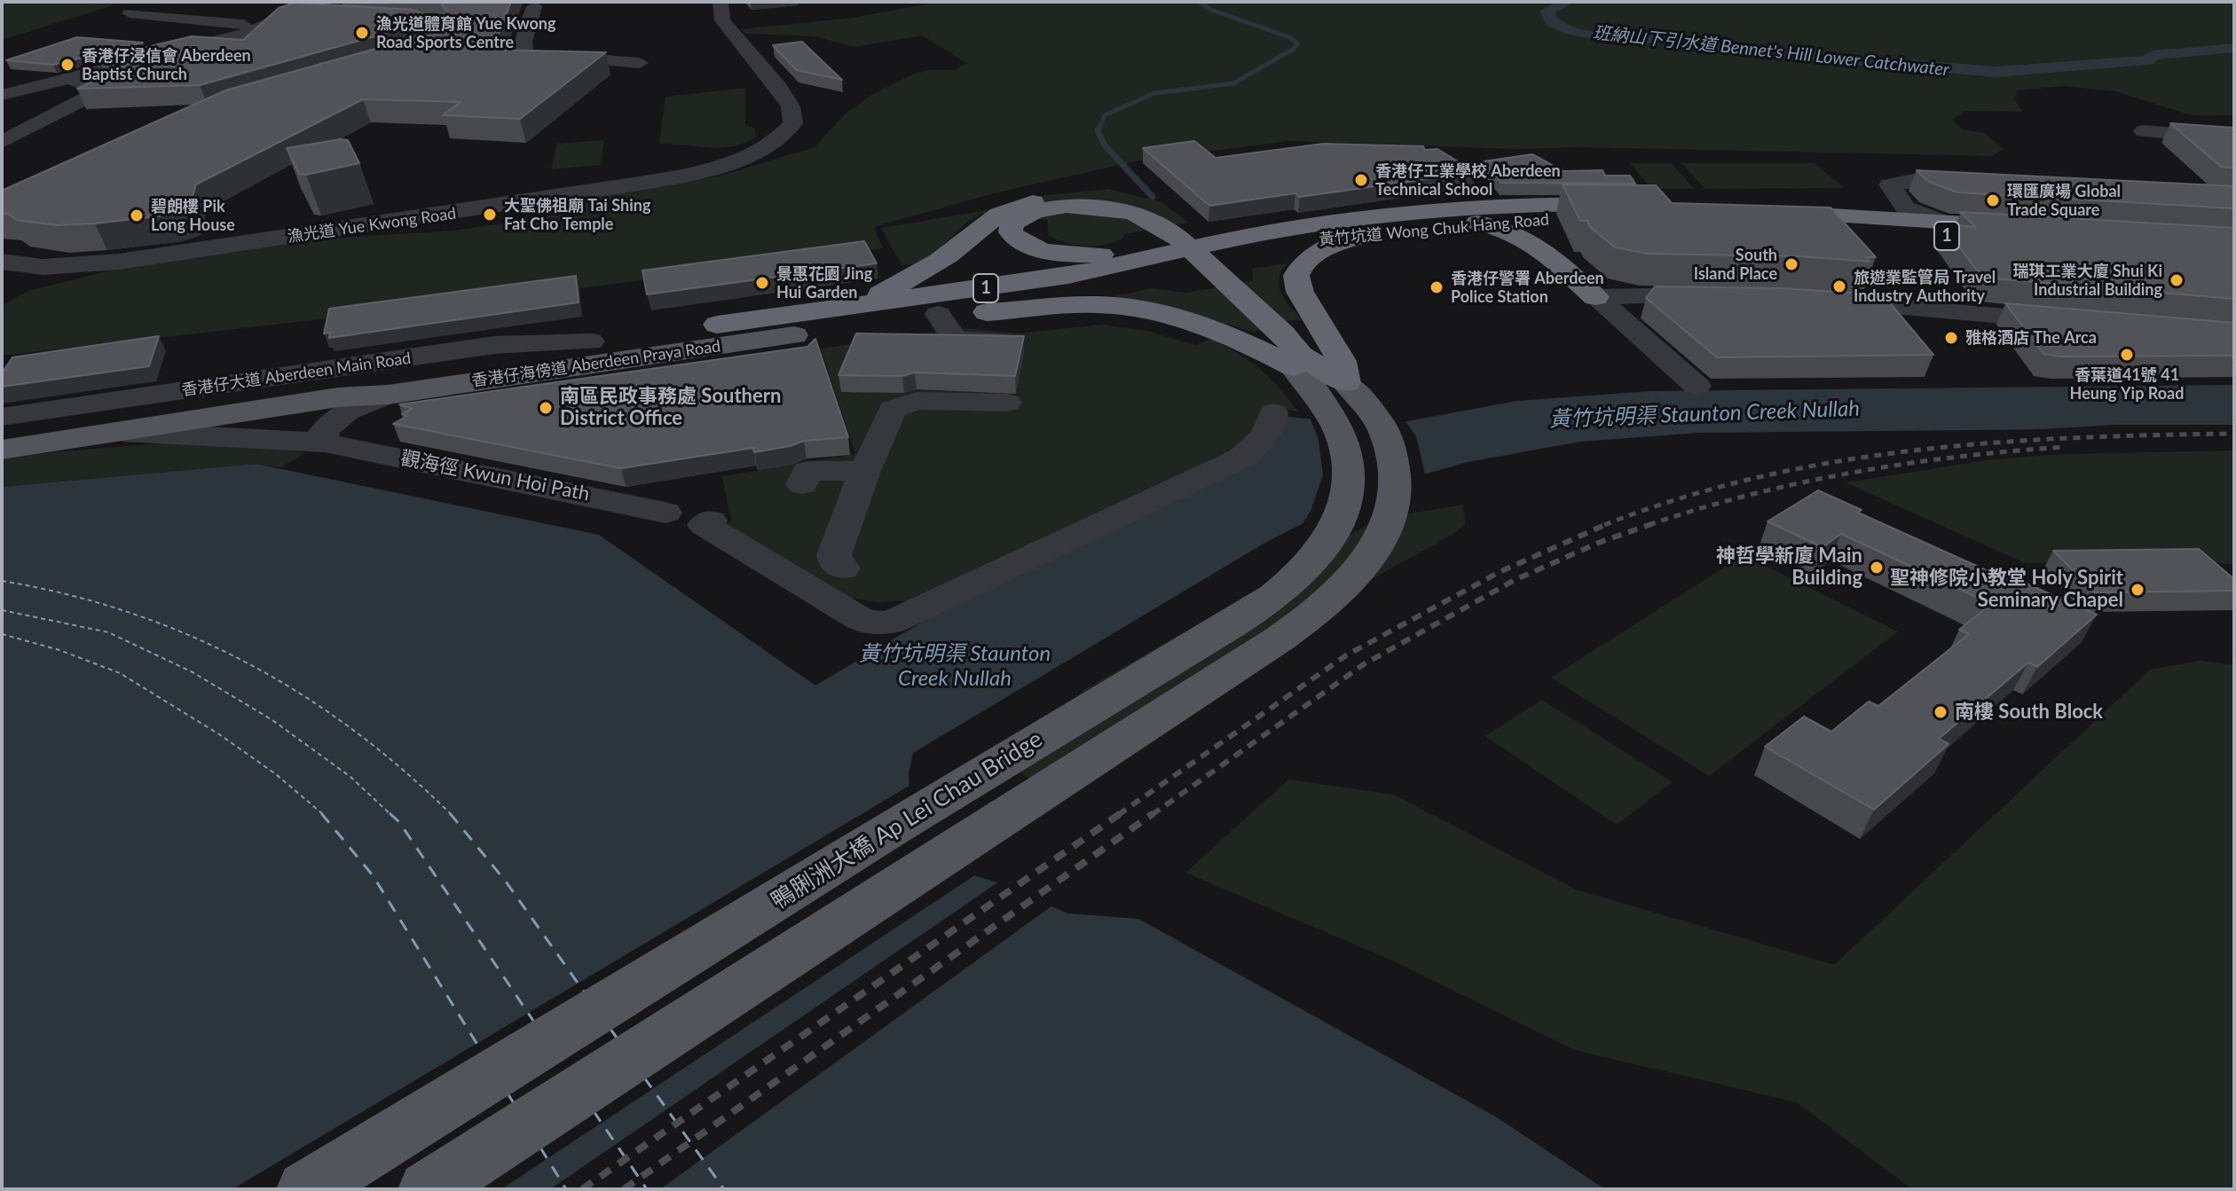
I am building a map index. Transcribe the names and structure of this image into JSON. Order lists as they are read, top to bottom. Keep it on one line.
{"streets":{"highway":["黃竹坑道 Wong Chuk Hang Road","1","香港仔海傍道 Aberdeen Praya Road"],"main road":["鴨脷洲大橋 Ap Lei Chau Bridge"],"street":["漁光道 Yue Kwong Road","香港仔大道 Aberdeen Main Road","觀海徑 Kwun Hoi Path"]},"crossings":[["黃竹坑道 Wong Chuk Hang Road","香港仔海傍道 Aberdeen Praya Road"],["香港仔海傍道 Aberdeen Praya Road","香港仔大道 Aberdeen Main Road"],["香港仔海傍道 Aberdeen Praya Road","觀海徑 Kwun Hoi Path"]],"water":["班納山下引水道 Bennet's Hill Lower Catchwater","黃竹坑明渠 Staunton Creek Nullah"],"places":["漁光道體育館 Yue Kwong Road Sports Centre","香港仔浸信會 Aberdeen Baptist Church","香港仔工業學校 Aberdeen Technical School","環匯廣場 Global Trade Square","大聖佛祖廟 Tai Shing Fat Cho Temple","碧朗樓 Pik Long House","South Island Place","瑞琪工業大廈 Shui Ki Industrial Building","景惠花園 Jing Hui Garden","旅遊業監管局 Travel Industry Authority","香港仔警署 Aberdeen Police Station","雅格酒店 The Arca","香葉道41號 41 Heung Yip Road","南區民政事務處 Southern District Office","神哲學新廈 Main Building","聖神修院小教堂 Holy Spirit Seminary Chapel","南樓 South Block"]}
